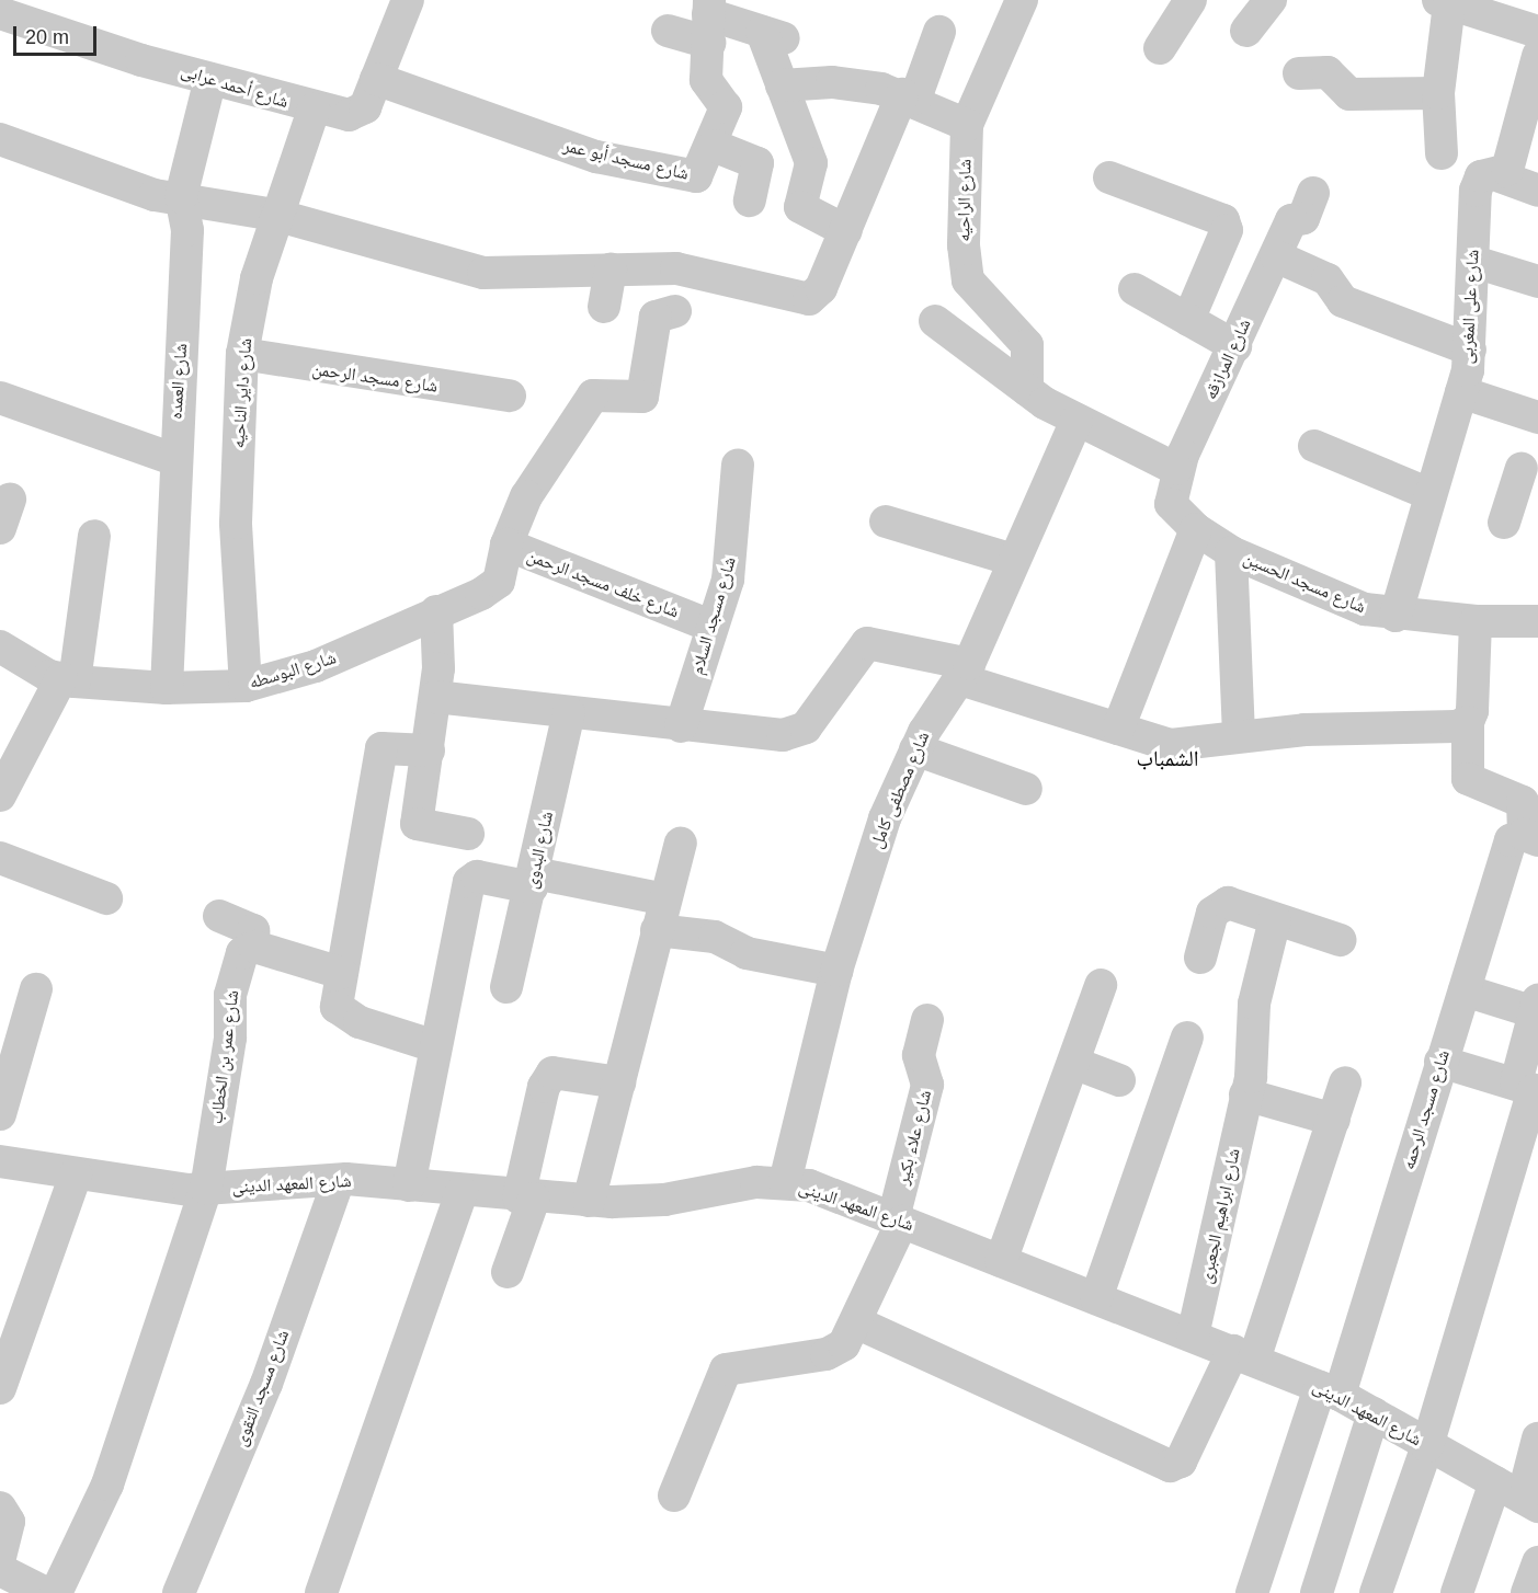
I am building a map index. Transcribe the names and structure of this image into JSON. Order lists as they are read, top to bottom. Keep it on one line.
{"streets":{"street":["شارع أحمد عرابى","شارع مسجد أبو عمر","شارع الراحيه","شارع على المغربى","شارع المرازقه","شارع مسجد الرحمن","شارع العمده","شارع داير الناحيه","شارع مسجد الحسين","شارع خلف مسجد الرحمن","شارع مسجد السلام","شارع البوسطه","شارع مصطفى كامل","شارع البدوى","شارع عمر بن الخطاب","شارع مسجد الرحمه","شارع علاء بكير","شارع المعهد الدينى","شارع ابراهيم الجعبرى","شارع مسجد التقوى"]},"crossings":[["شارع أحمد عرابى","شارع مسجد أبو عمر"],["شارع أحمد عرابى","شارع العمده"],["شارع أحمد عرابى","شارع داير الناحيه"],["شارع على المغربى","شارع مسجد الحسين"],["شارع المرازقه","شارع مسجد الحسين"],["شارع مسجد الرحمن","شارع داير الناحيه"],["شارع العمده","شارع البوسطه"],["شارع داير الناحيه","شارع البوسطه"],["شارع خلف مسجد الرحمن","شارع مسجد السلام"],["شارع خلف مسجد الرحمن","شارع البوسطه"],["شارع مصطفى كامل","شارع المعهد الدينى"],["شارع عمر بن الخطاب","شارع المعهد الدينى"],["شارع مسجد الرحمه","شارع المعهد الدينى"],["شارع علاء بكير","شارع المعهد الدينى"],["شارع المعهد الدينى","شارع ابراهيم الجعبرى"],["شارع المعهد الدينى","شارع مسجد التقوى"]],"districts":["الشمباب"],"scale_bar":"20 m"}
